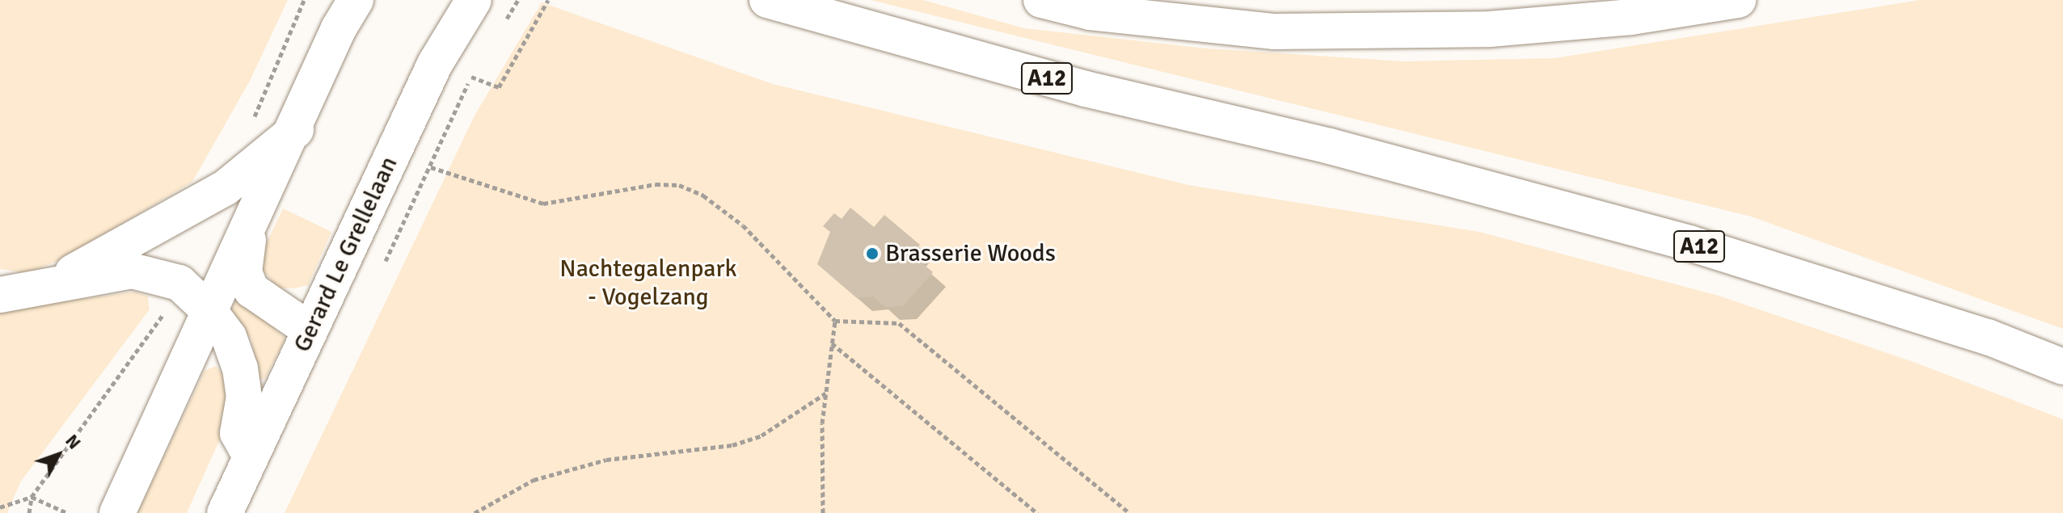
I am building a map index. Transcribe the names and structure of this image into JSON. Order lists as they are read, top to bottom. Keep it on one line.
{"streets":{"main road":["A12","Gerard Le Grellelaan"]},"parks":["Nachtegalenpark - Vogelzang"],"places":["Brasserie Woods"],"north":"top right"}
